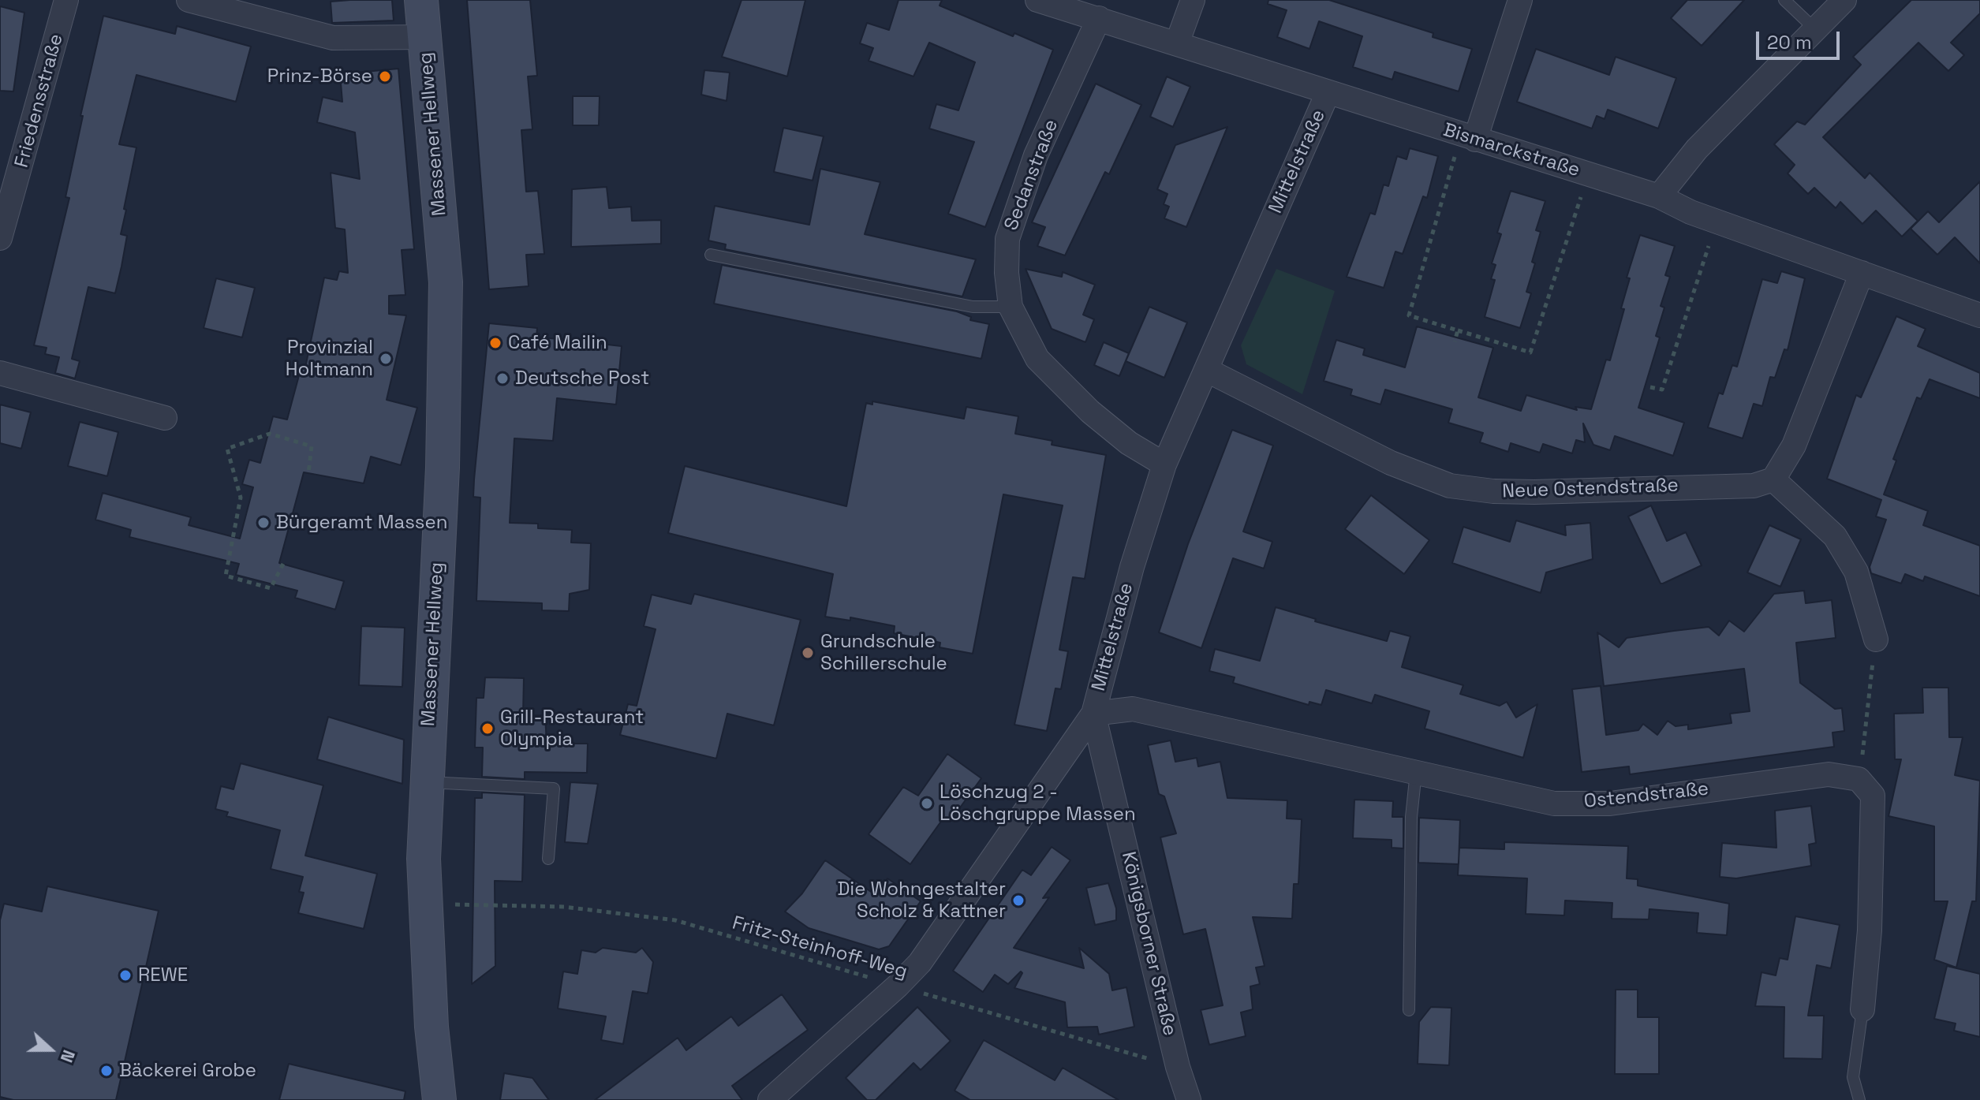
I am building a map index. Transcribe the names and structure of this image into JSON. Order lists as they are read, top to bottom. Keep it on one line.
{"streets":{"main road":["Massener Hellweg"],"street":["Friedensstraße","Bismarckstraße","Mittelstraße","Sedanstraße","Neue Ostendstraße","Ostendstraße","Königsborner Straße"],"path":["Fritz-Steinhoff-Weg"]},"crossings":[["Bismarckstraße","Mittelstraße"],["Bismarckstraße","Sedanstraße"],["Mittelstraße","Sedanstraße"],["Mittelstraße","Neue Ostendstraße"],["Mittelstraße","Ostendstraße"],["Mittelstraße","Königsborner Straße"],["Mittelstraße","Fritz-Steinhoff-Weg"],["Ostendstraße","Königsborner Straße"],["Königsborner Straße","Fritz-Steinhoff-Weg"]],"places":["Prinz-Börse","Café Mailin","Provinzial Holtmann","Deutsche Post","Bürgeramt Massen","Grundschule Schillerschule","Grill-Restaurant Olympia","Löschzug 2 - Löschgruppe Massen","Die Wohngestalter Scholz & Kattner","REWE","Bäckerei Grobe"],"scale_bar":"20 m","north":"right"}
